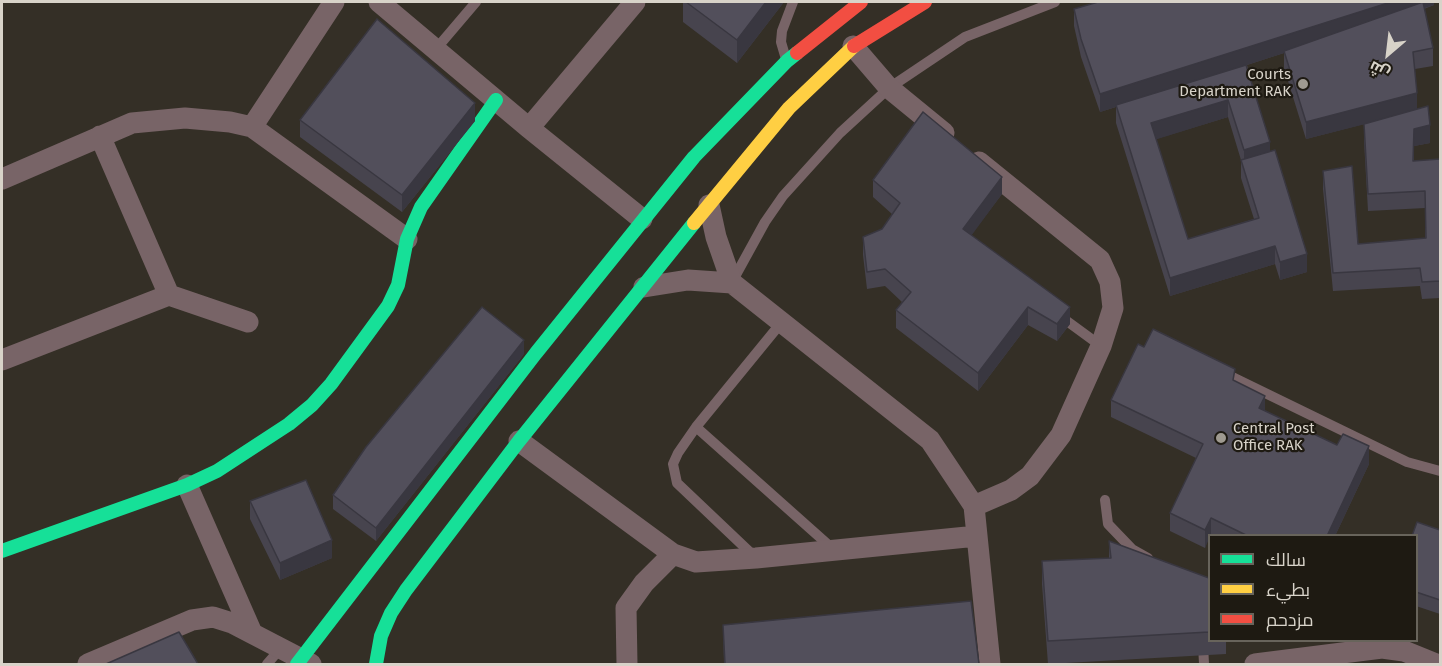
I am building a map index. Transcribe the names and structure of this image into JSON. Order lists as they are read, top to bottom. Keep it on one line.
{"places":["Courts Department RAK","Central Post Office RAK"],"legend":["سالك","بطيء","مزدحم"],"north":"bottom left"}
